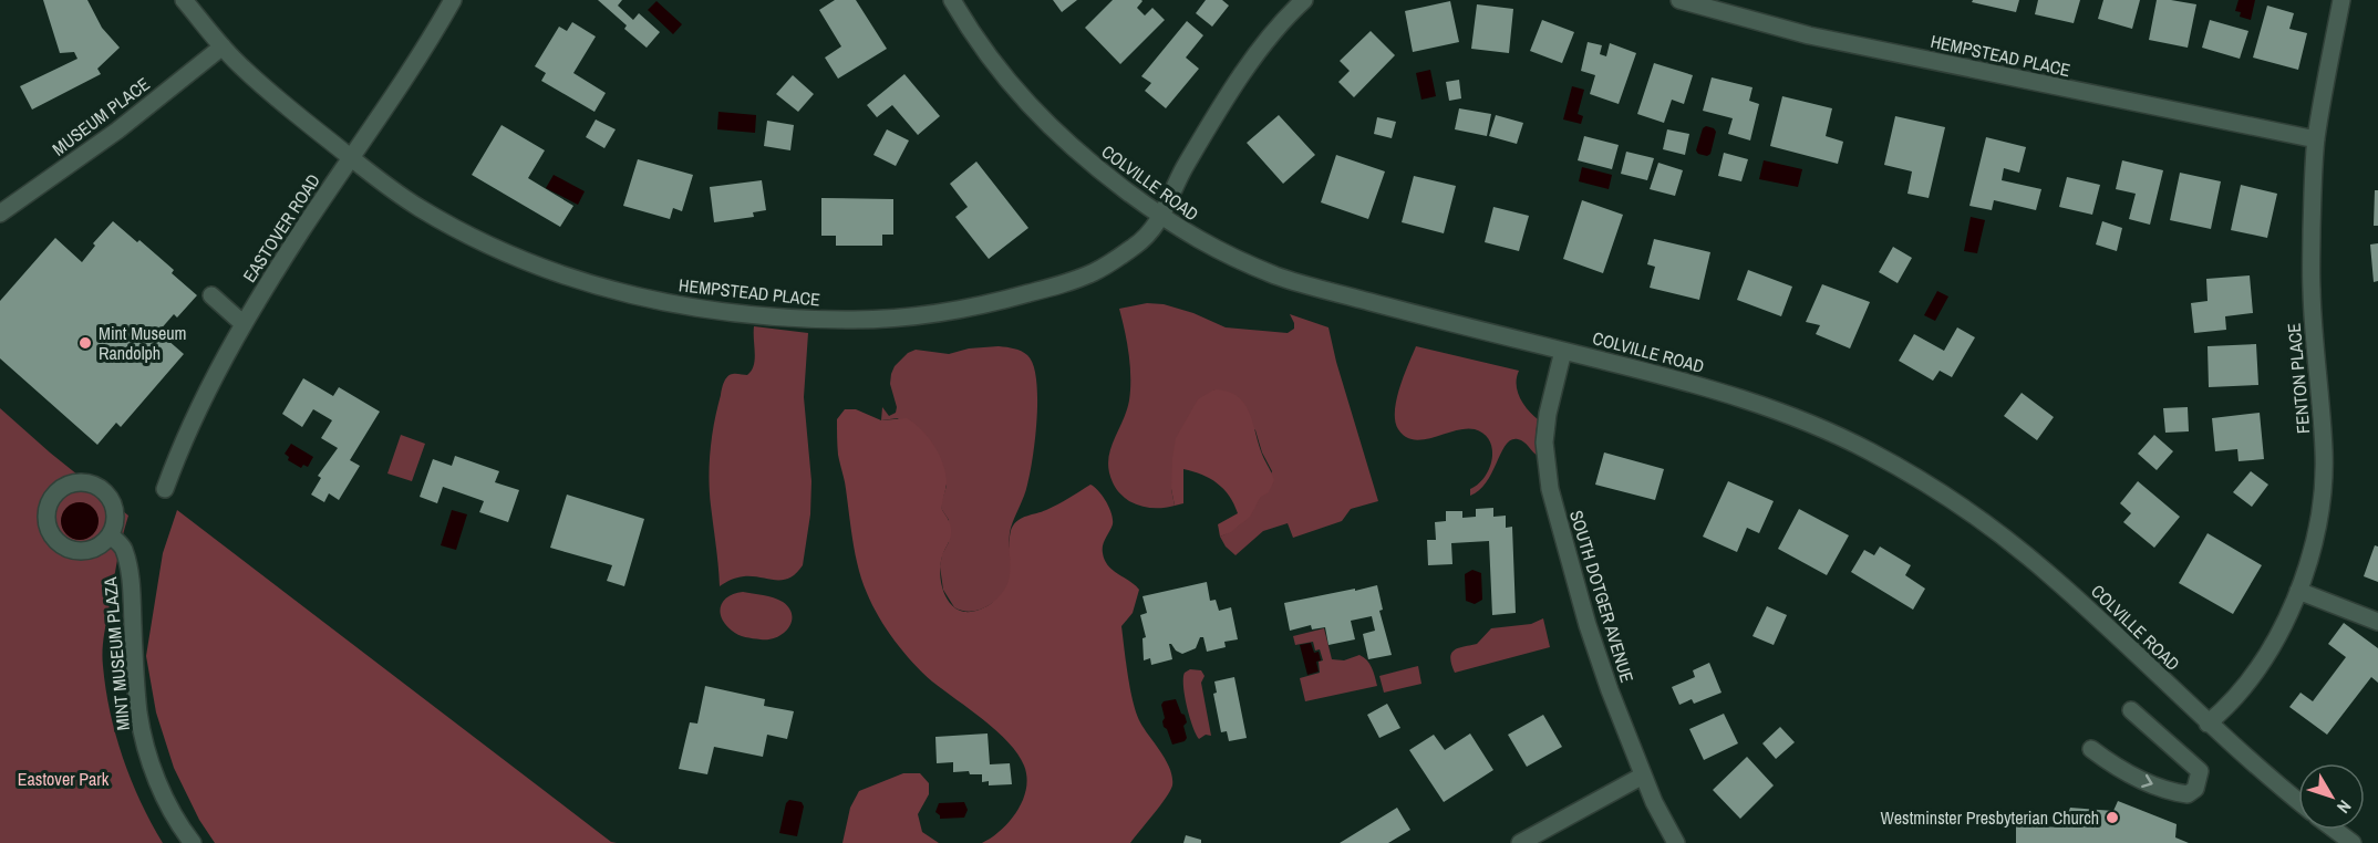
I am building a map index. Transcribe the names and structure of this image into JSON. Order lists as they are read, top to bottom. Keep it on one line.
{"streets":{"street":["HEMPSTEAD PLACE","MUSEUM PLACE","COLVILLE ROAD","EASTOVER ROAD","FENTON PLACE","SOUTH DOTGER AVENUE","MINT MUSEUM PLAZA"]},"crossings":[["HEMPSTEAD PLACE","MUSEUM PLACE"],["HEMPSTEAD PLACE","COLVILLE ROAD"],["HEMPSTEAD PLACE","EASTOVER ROAD"],["HEMPSTEAD PLACE","FENTON PLACE"],["COLVILLE ROAD","FENTON PLACE"],["COLVILLE ROAD","SOUTH DOTGER AVENUE"]],"parks":["Eastover Park"],"places":["Mint Museum Randolph","Westminster Presbyterian Church"],"north":"bottom right"}
